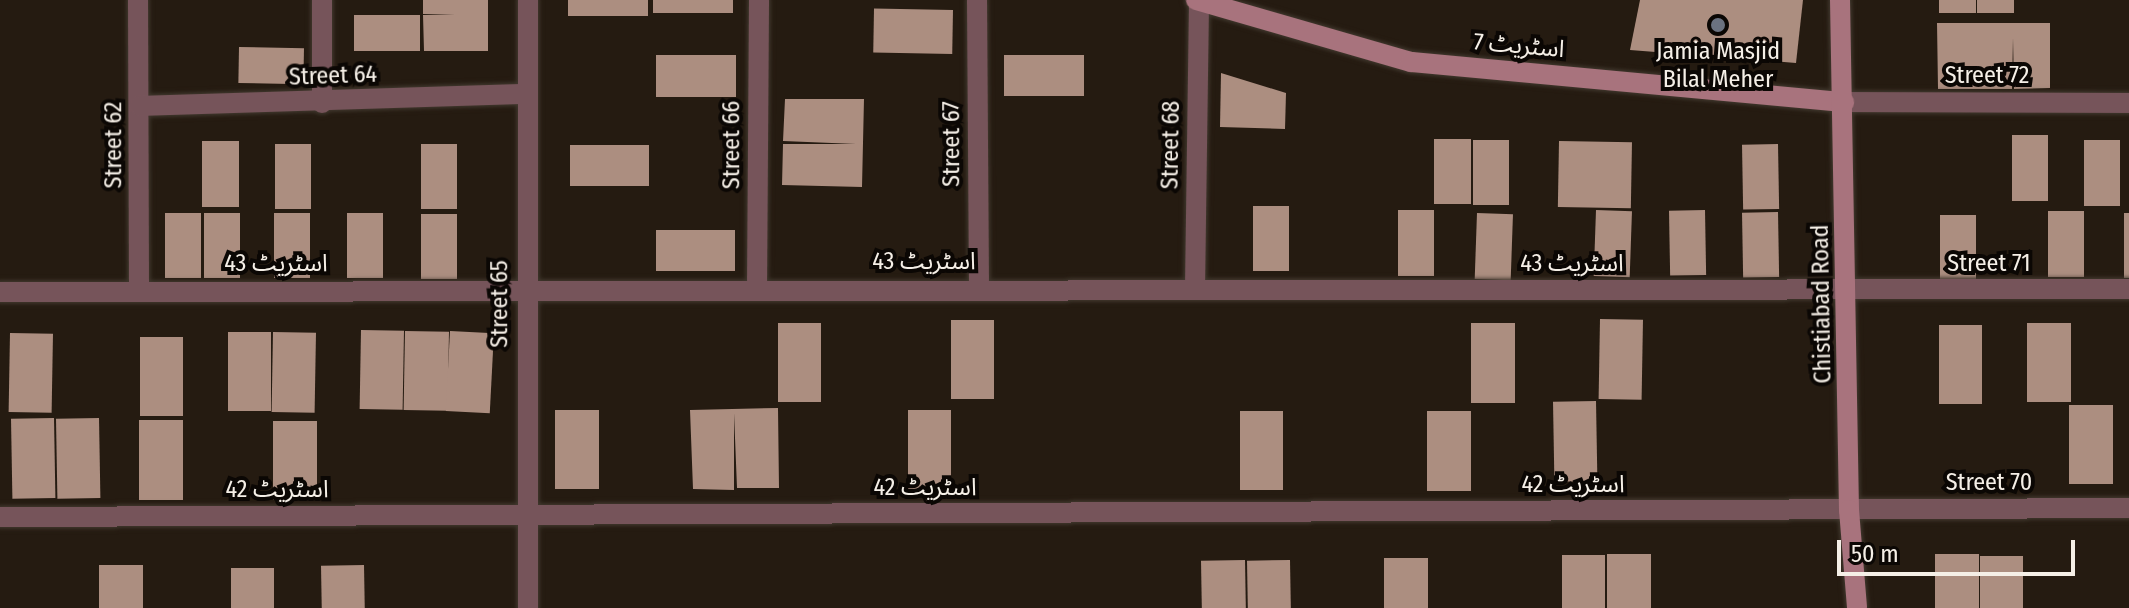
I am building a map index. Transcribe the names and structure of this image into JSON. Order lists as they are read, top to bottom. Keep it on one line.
{"streets":{"street":["اسٹریٹ 7","Street 64","Street 72","Street 67","Street 62","Street 66","Street 68","اسٹریٹ 43","Street 71","Street 65","Chistiabad Road","Street 70","اسٹریٹ 42"]},"crossings":[["اسٹریٹ 7","Street 72"],["اسٹریٹ 7","Street 68"],["اسٹریٹ 7","Chistiabad Road"],["Street 64","Street 62"],["Street 64","Street 65"],["Street 72","Chistiabad Road"],["Street 67","اسٹریٹ 43"],["Street 62","اسٹریٹ 43"],["Street 66","اسٹریٹ 43"],["Street 68","اسٹریٹ 43"],["اسٹریٹ 43","Street 71"],["اسٹریٹ 43","Street 65"],["اسٹریٹ 43","Chistiabad Road"],["Street 71","Chistiabad Road"],["Street 65","اسٹریٹ 42"],["Chistiabad Road","Street 70"],["Chistiabad Road","اسٹریٹ 42"],["Street 70","اسٹریٹ 42"]],"places":["Jamia Masjid Bilal Meher"],"scale_bar":"50 m"}
